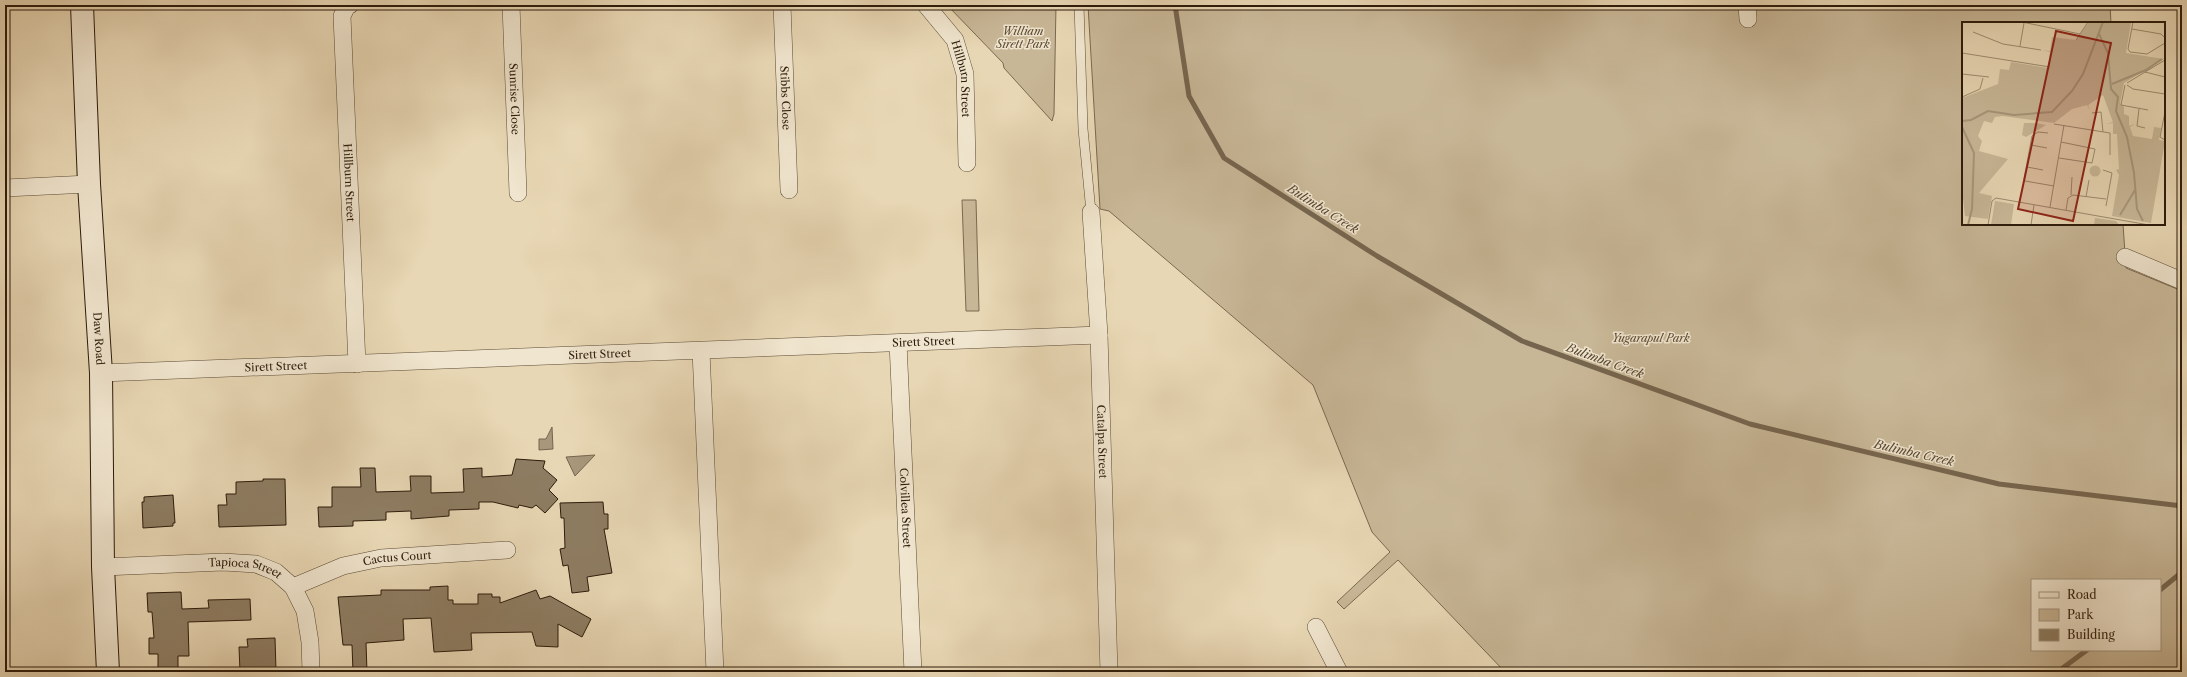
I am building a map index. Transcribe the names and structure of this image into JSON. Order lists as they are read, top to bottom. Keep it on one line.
{"streets":{"street":["Hillburn Street","Stibbs Close","Sunrise Close","Daw Road","Sirett Street","Catalpa Street","Colvillea Street","Cactus Court","Tapioca Street"]},"crossings":[["Hillburn Street","Sirett Street"],["Daw Road","Sirett Street"],["Daw Road","Tapioca Street"],["Sirett Street","Catalpa Street"],["Sirett Street","Colvillea Street"],["Cactus Court","Tapioca Street"]],"water":["Bulimba Creek"],"parks":["William Sirett Park","Yugarapul Park"],"legend":["Road","Park","Building"]}
